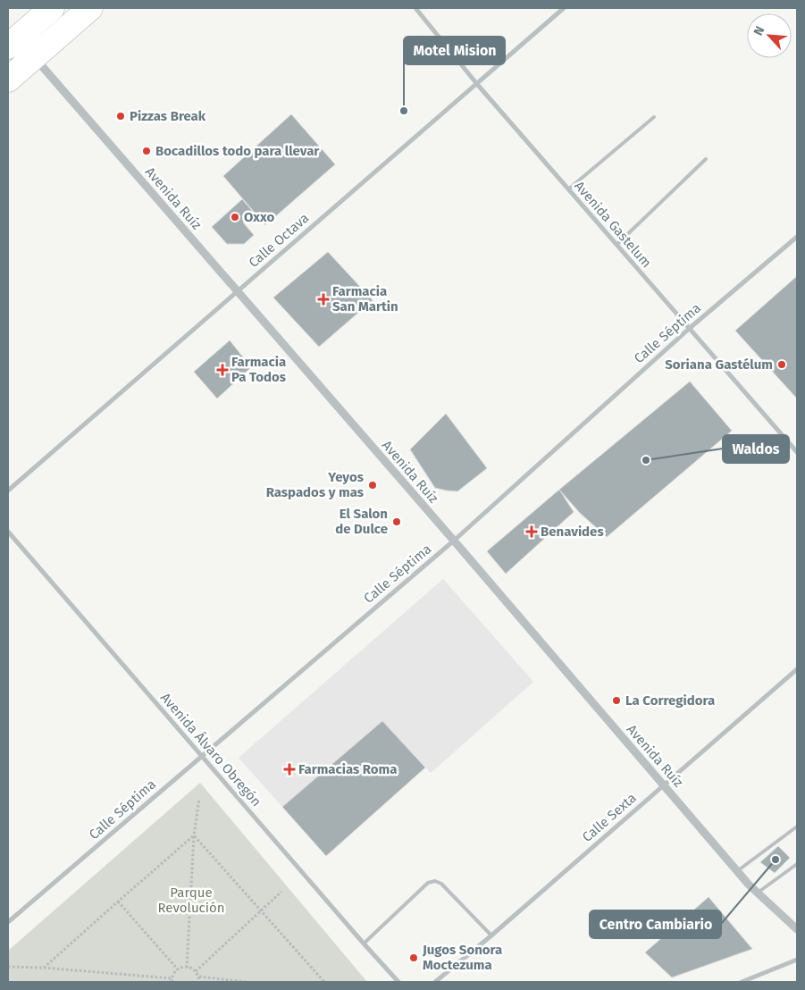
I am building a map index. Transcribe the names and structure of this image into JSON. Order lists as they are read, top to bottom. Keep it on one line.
{"streets":{"street":["Avenida Ruíz","Avenida Gastelum","Calle Octava","Calle Séptima","Avenida Álvaro Obregón","Calle Sexta"]},"crossings":[["Avenida Ruíz","Calle Octava"],["Avenida Ruíz","Calle Séptima"],["Avenida Ruíz","Calle Sexta"],["Avenida Gastelum","Calle Octava"],["Avenida Gastelum","Calle Séptima"],["Calle Séptima","Avenida Álvaro Obregón"]],"parks":["Parque Revolución"],"places":{"other":["Motel Mision","Pizzas Break","Bocadillos todo para llevar","Oxxo","Soriana Gastélum","Waldos","Yeyos Raspados y mas","El Salon de Dulce","La Corregidora","Centro Cambiario","Jugos Sonora Moctezuma"],"health":["Farmacia San Martin","Farmacia Pa Todos","Benavides","Farmacias Roma"]},"north":"top left"}
